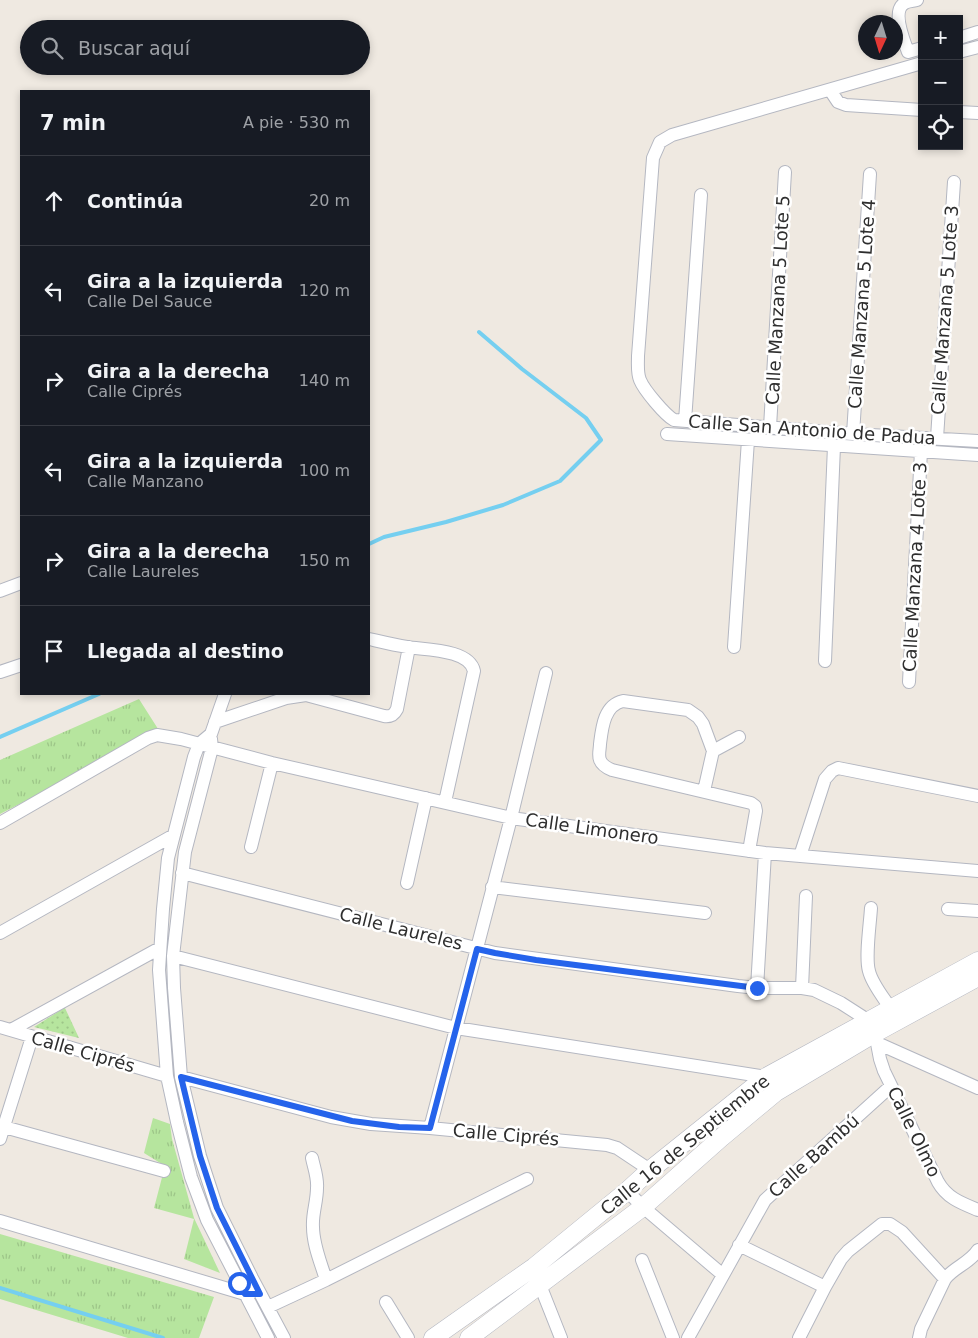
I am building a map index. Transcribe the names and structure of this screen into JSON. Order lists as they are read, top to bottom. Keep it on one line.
{"streets":{"main road":["Calle 16 de Septiembre"],"street":["Calle Manzana 5 Lote 5","Calle Manzana 5 Lote 4","Calle Manzana 5 Lote 3","Calle San Antonio de Padua","Calle Manzana 4 Lote 3","Calle Limonero","Calle Laureles","Calle Ciprés","Calle Olmo","Calle Bambú"]},"crossings":[["Calle Manzana 5 Lote 5","Calle San Antonio de Padua"],["Calle Manzana 5 Lote 4","Calle San Antonio de Padua"],["Calle Manzana 5 Lote 3","Calle San Antonio de Padua"],["Calle San Antonio de Padua","Calle Manzana 4 Lote 3"],["Calle Laureles","Calle Olmo"],["Calle Laureles","Calle 16 de Septiembre"],["Calle Ciprés","Calle 16 de Septiembre"],["Calle Olmo","Calle 16 de Septiembre"],["Calle Olmo","Calle Bambú"]],"north":"bottom","page":{"map_buttons":["+","−"],"search":"Buscar aquí","heading":["7 min","A pie · 530 m"],"list":[["Continúa","20 m"],["Gira a la izquierda","Calle Del Sauce","120 m"],["Gira a la derecha","Calle Ciprés","140 m"],["Gira a la izquierda","Calle Manzano","100 m"],["Gira a la derecha","Calle Laureles","150 m"],"Llegada al destino"]}}
